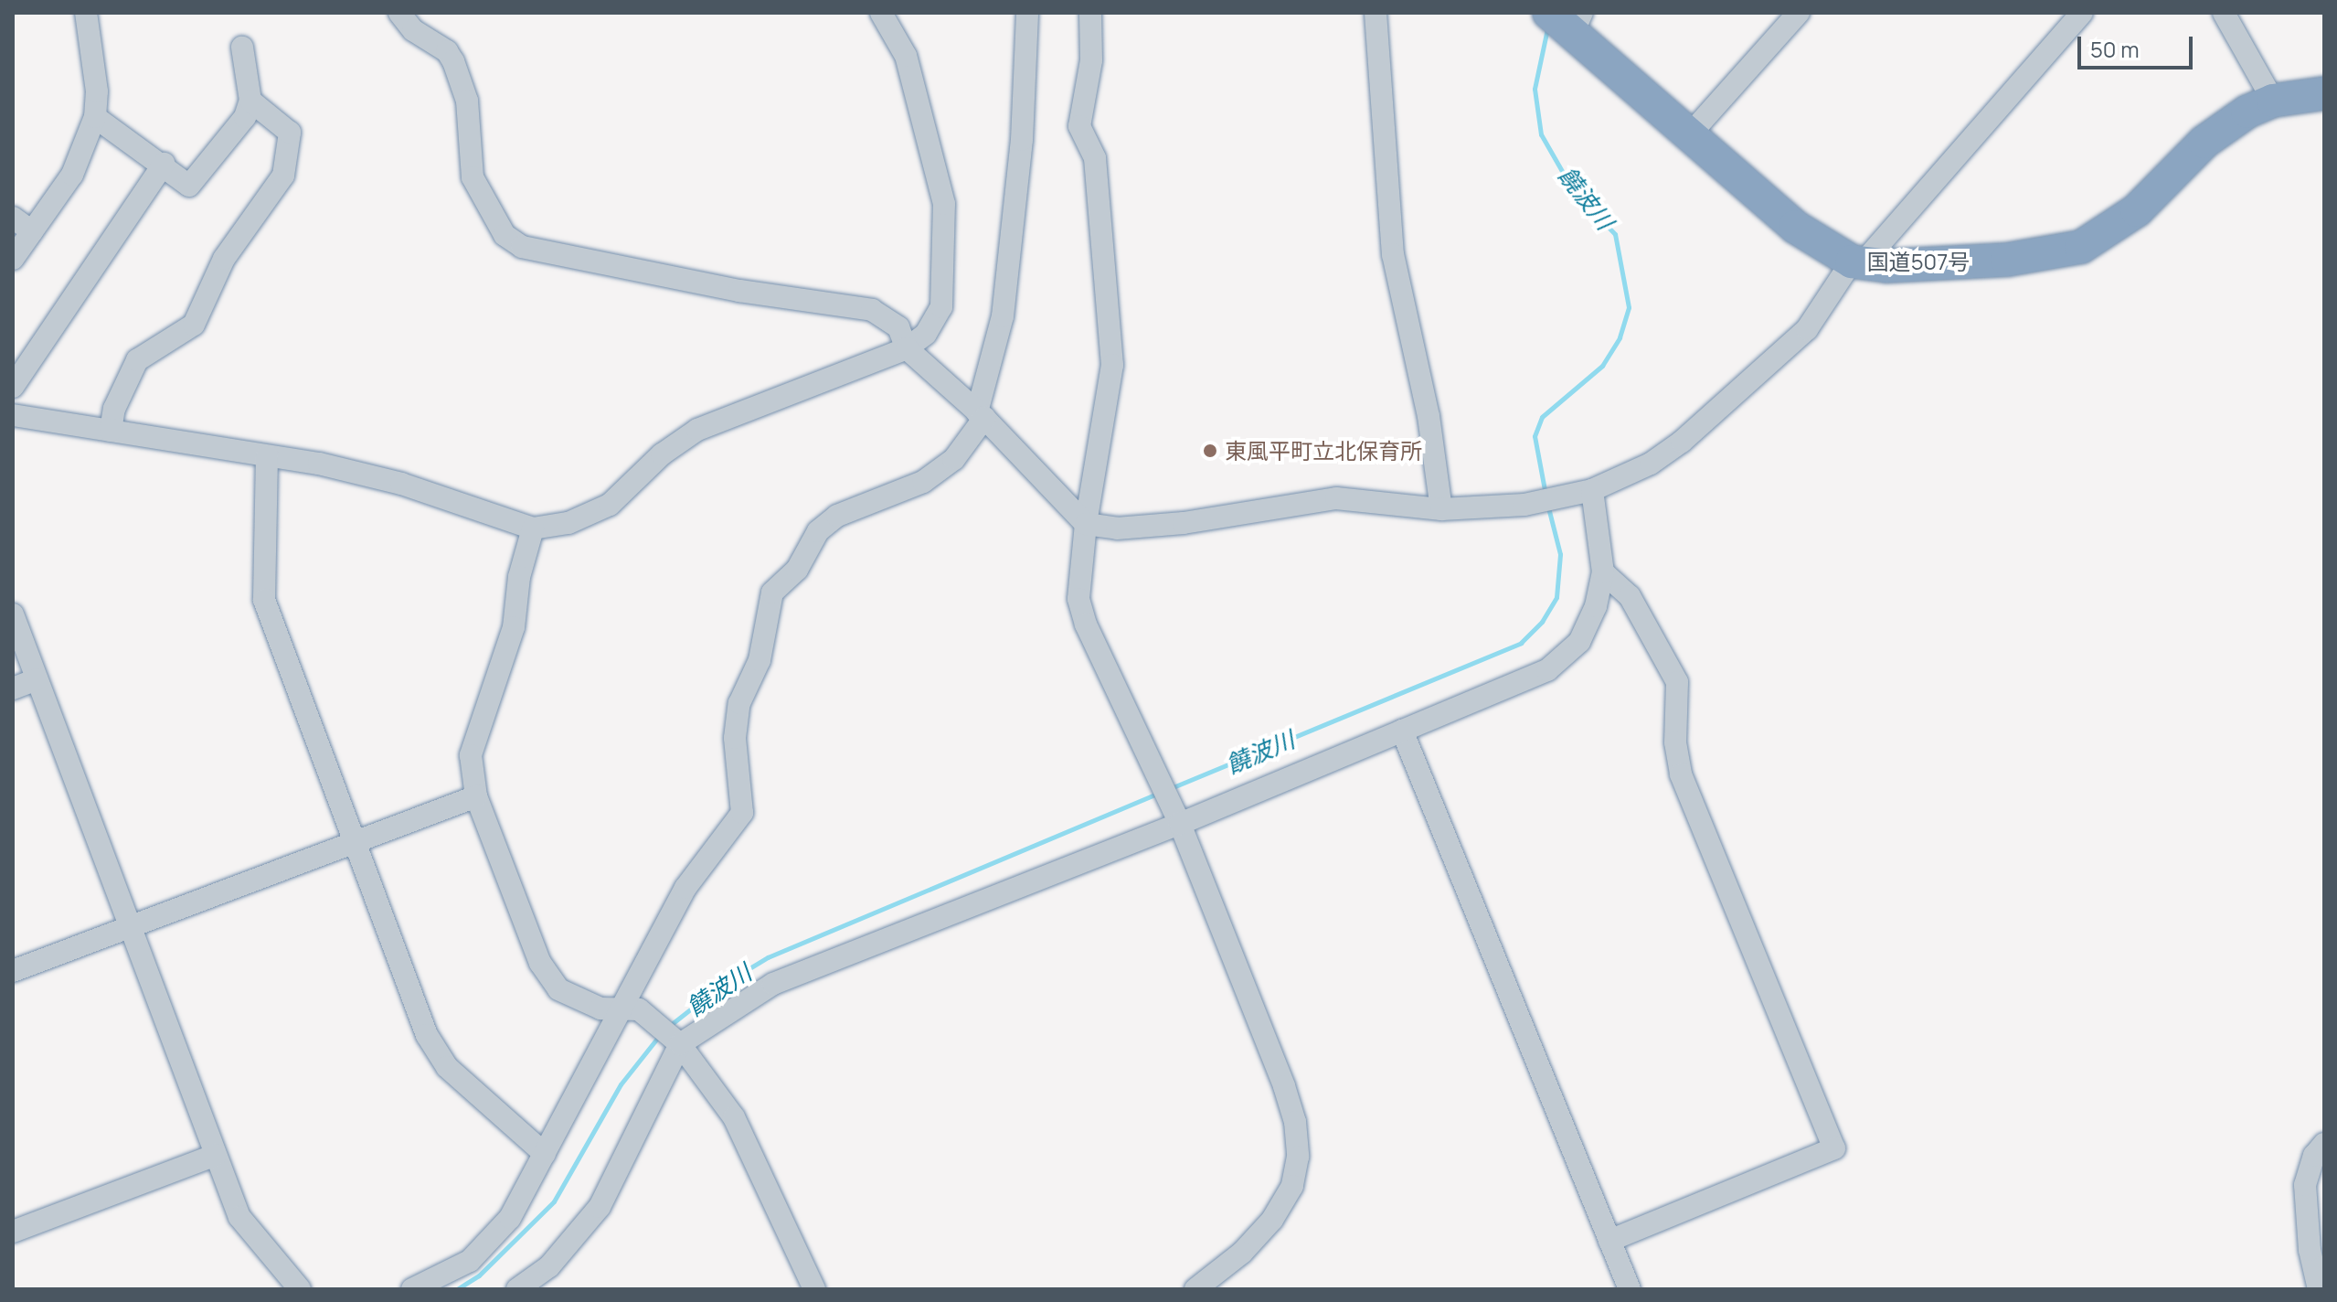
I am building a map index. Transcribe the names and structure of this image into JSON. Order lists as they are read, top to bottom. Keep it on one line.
{"streets":{"highway":["国道507号"]},"water":["饒波川"],"places":["東風平町立北保育所"],"scale_bar":"50 m"}
